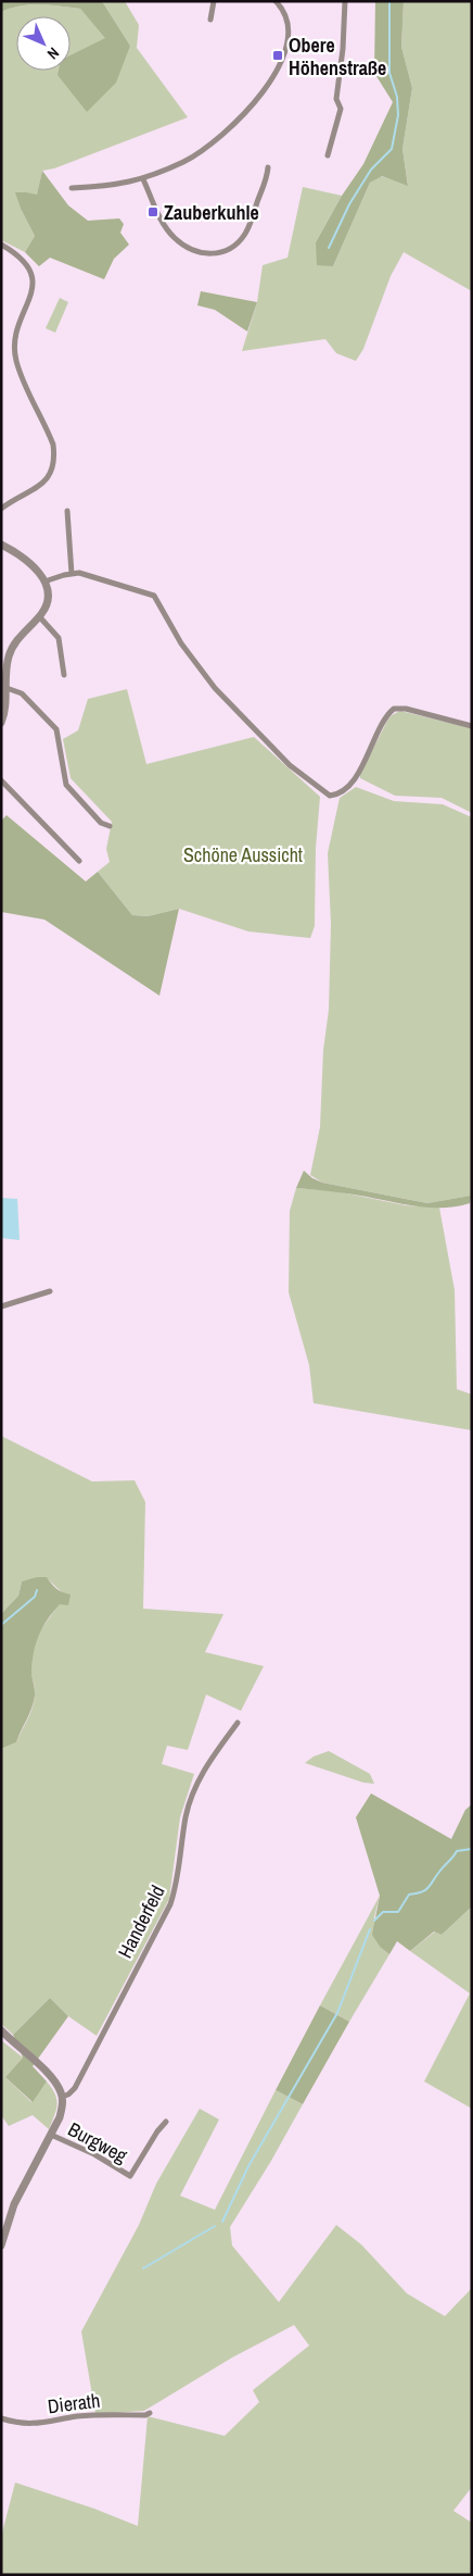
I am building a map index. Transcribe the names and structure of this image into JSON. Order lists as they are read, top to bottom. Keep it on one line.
{"streets":{"street":["Handerfeld","Burgweg","Dierath"]},"parks":["Schöne Aussicht"],"places":{"transit":["Obere Höhenstraße","Zauberkuhle"]},"north":"bottom right"}
